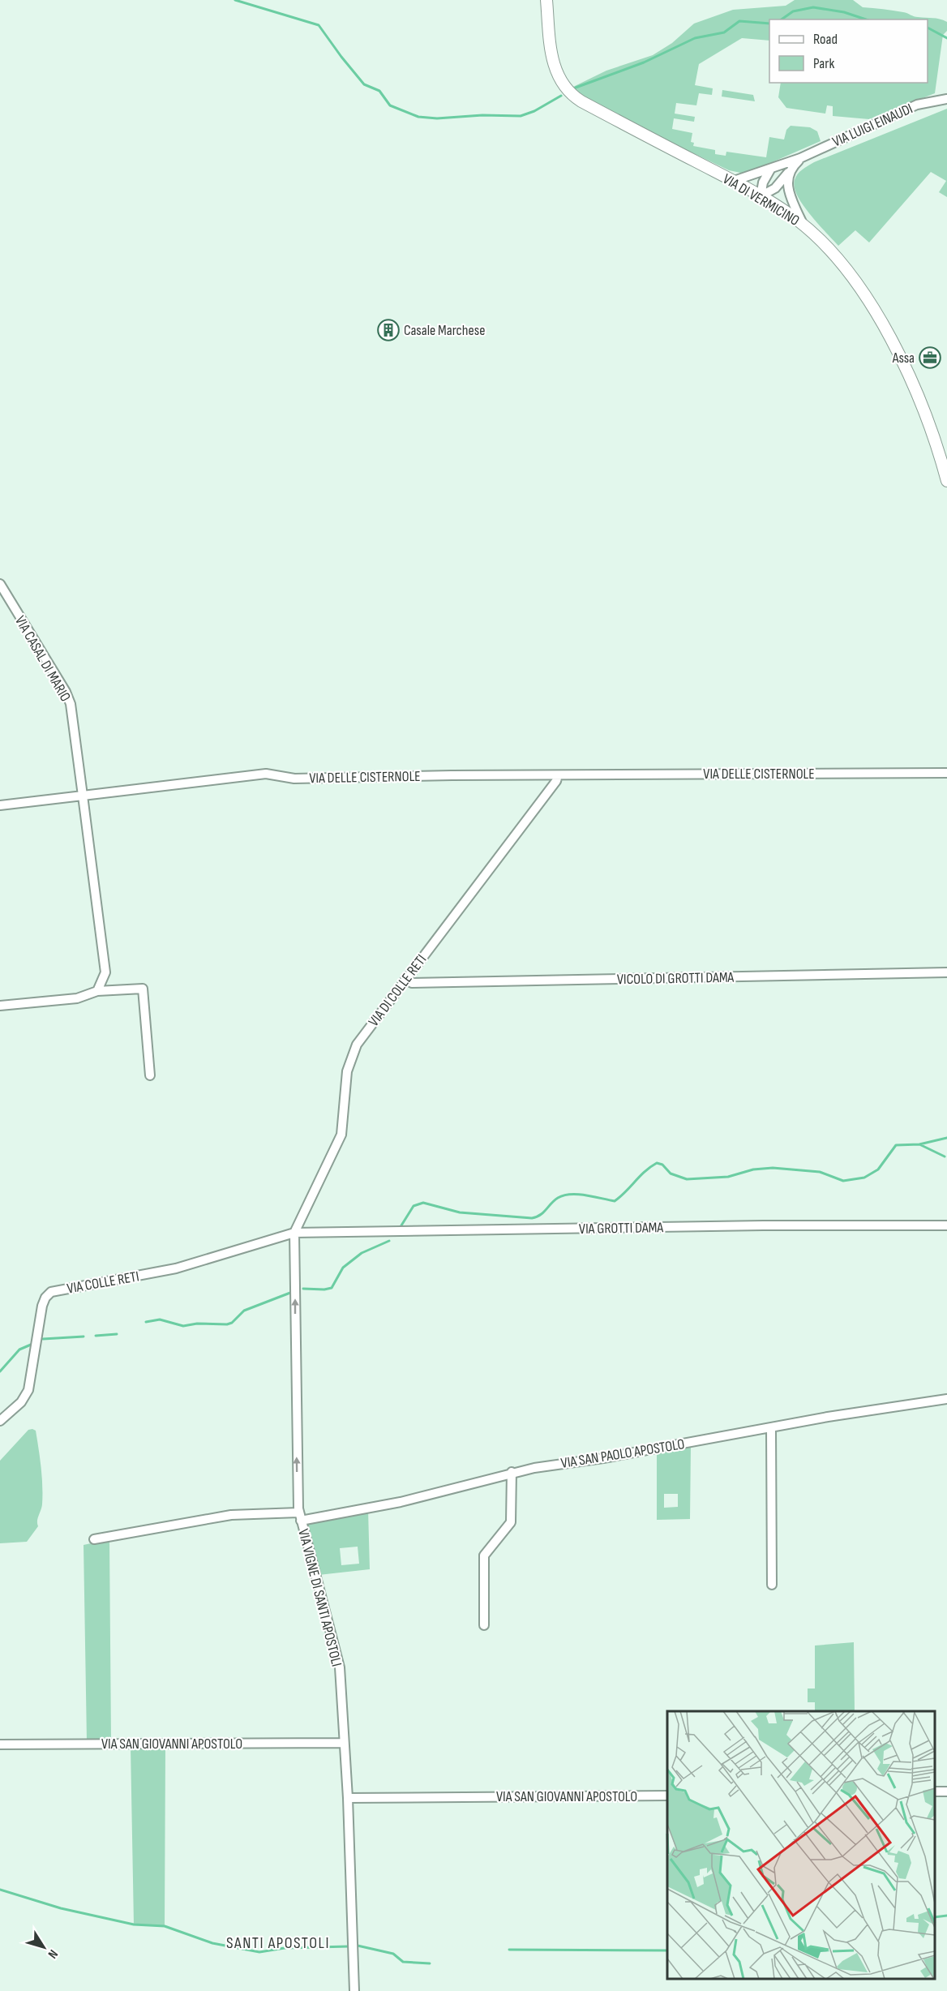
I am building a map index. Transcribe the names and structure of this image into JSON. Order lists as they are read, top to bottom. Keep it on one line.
{"streets":{"main road":["VIA DI VERMICINO"],"street":["VIA LUIGI EINAUDI","VIA CASAL DI MARIO","VIA DELLE CISTERNOLE","VICOLO DI GROTTI DAMA","VIA DI COLLE RETI","VIA GROTTI DAMA","VIA COLLE RETI","VIA SAN PAOLO APOSTOLO","VIA VIGNE DI SANTI APOSTOLI","VIA SAN GIOVANNI APOSTOLO"]},"crossings":[["VIA LUIGI EINAUDI","VIA DI VERMICINO"],["VIA CASAL DI MARIO","VIA DELLE CISTERNOLE"],["VIA DELLE CISTERNOLE","VIA DI COLLE RETI"],["VICOLO DI GROTTI DAMA","VIA DI COLLE RETI"],["VIA DI COLLE RETI","VIA GROTTI DAMA"],["VIA DI COLLE RETI","VIA COLLE RETI"],["VIA DI COLLE RETI","VIA VIGNE DI SANTI APOSTOLI"],["VIA GROTTI DAMA","VIA COLLE RETI"],["VIA GROTTI DAMA","VIA VIGNE DI SANTI APOSTOLI"],["VIA COLLE RETI","VIA VIGNE DI SANTI APOSTOLI"],["VIA SAN PAOLO APOSTOLO","VIA VIGNE DI SANTI APOSTOLI"],["VIA VIGNE DI SANTI APOSTOLI","VIA SAN GIOVANNI APOSTOLO"]],"one_way":["VIA VIGNE DI SANTI APOSTOLI"],"districts":["SANTI APOSTOLI"],"places":{"building":["Casale Marchese"],"office":["Assa"]},"legend":["Road","Park"],"north":"bottom right"}
